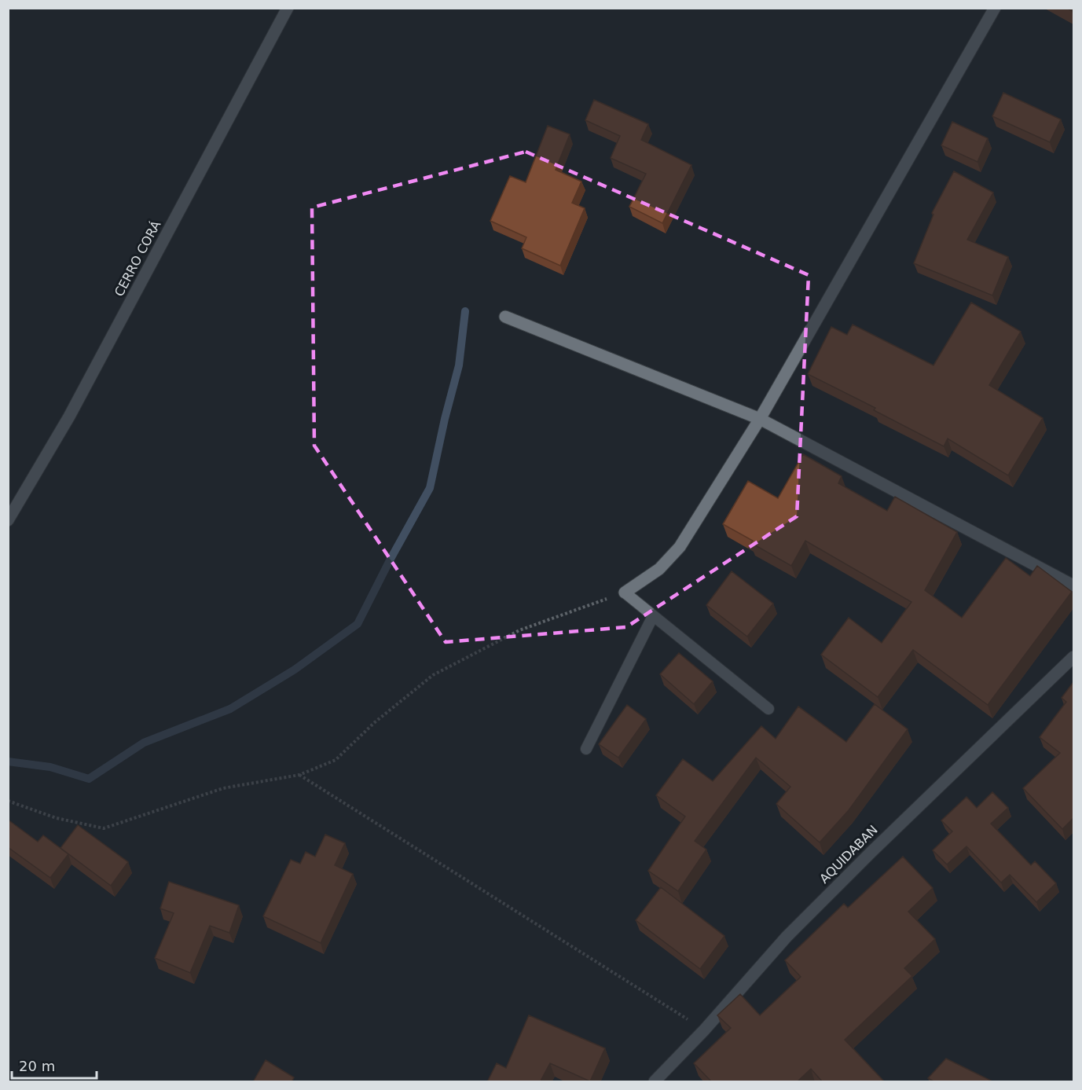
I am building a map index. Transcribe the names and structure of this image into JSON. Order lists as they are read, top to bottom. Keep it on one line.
{"streets":{"street":["CERRO CORÁ","AQUIDABAN"]},"scale_bar":"20 m"}
